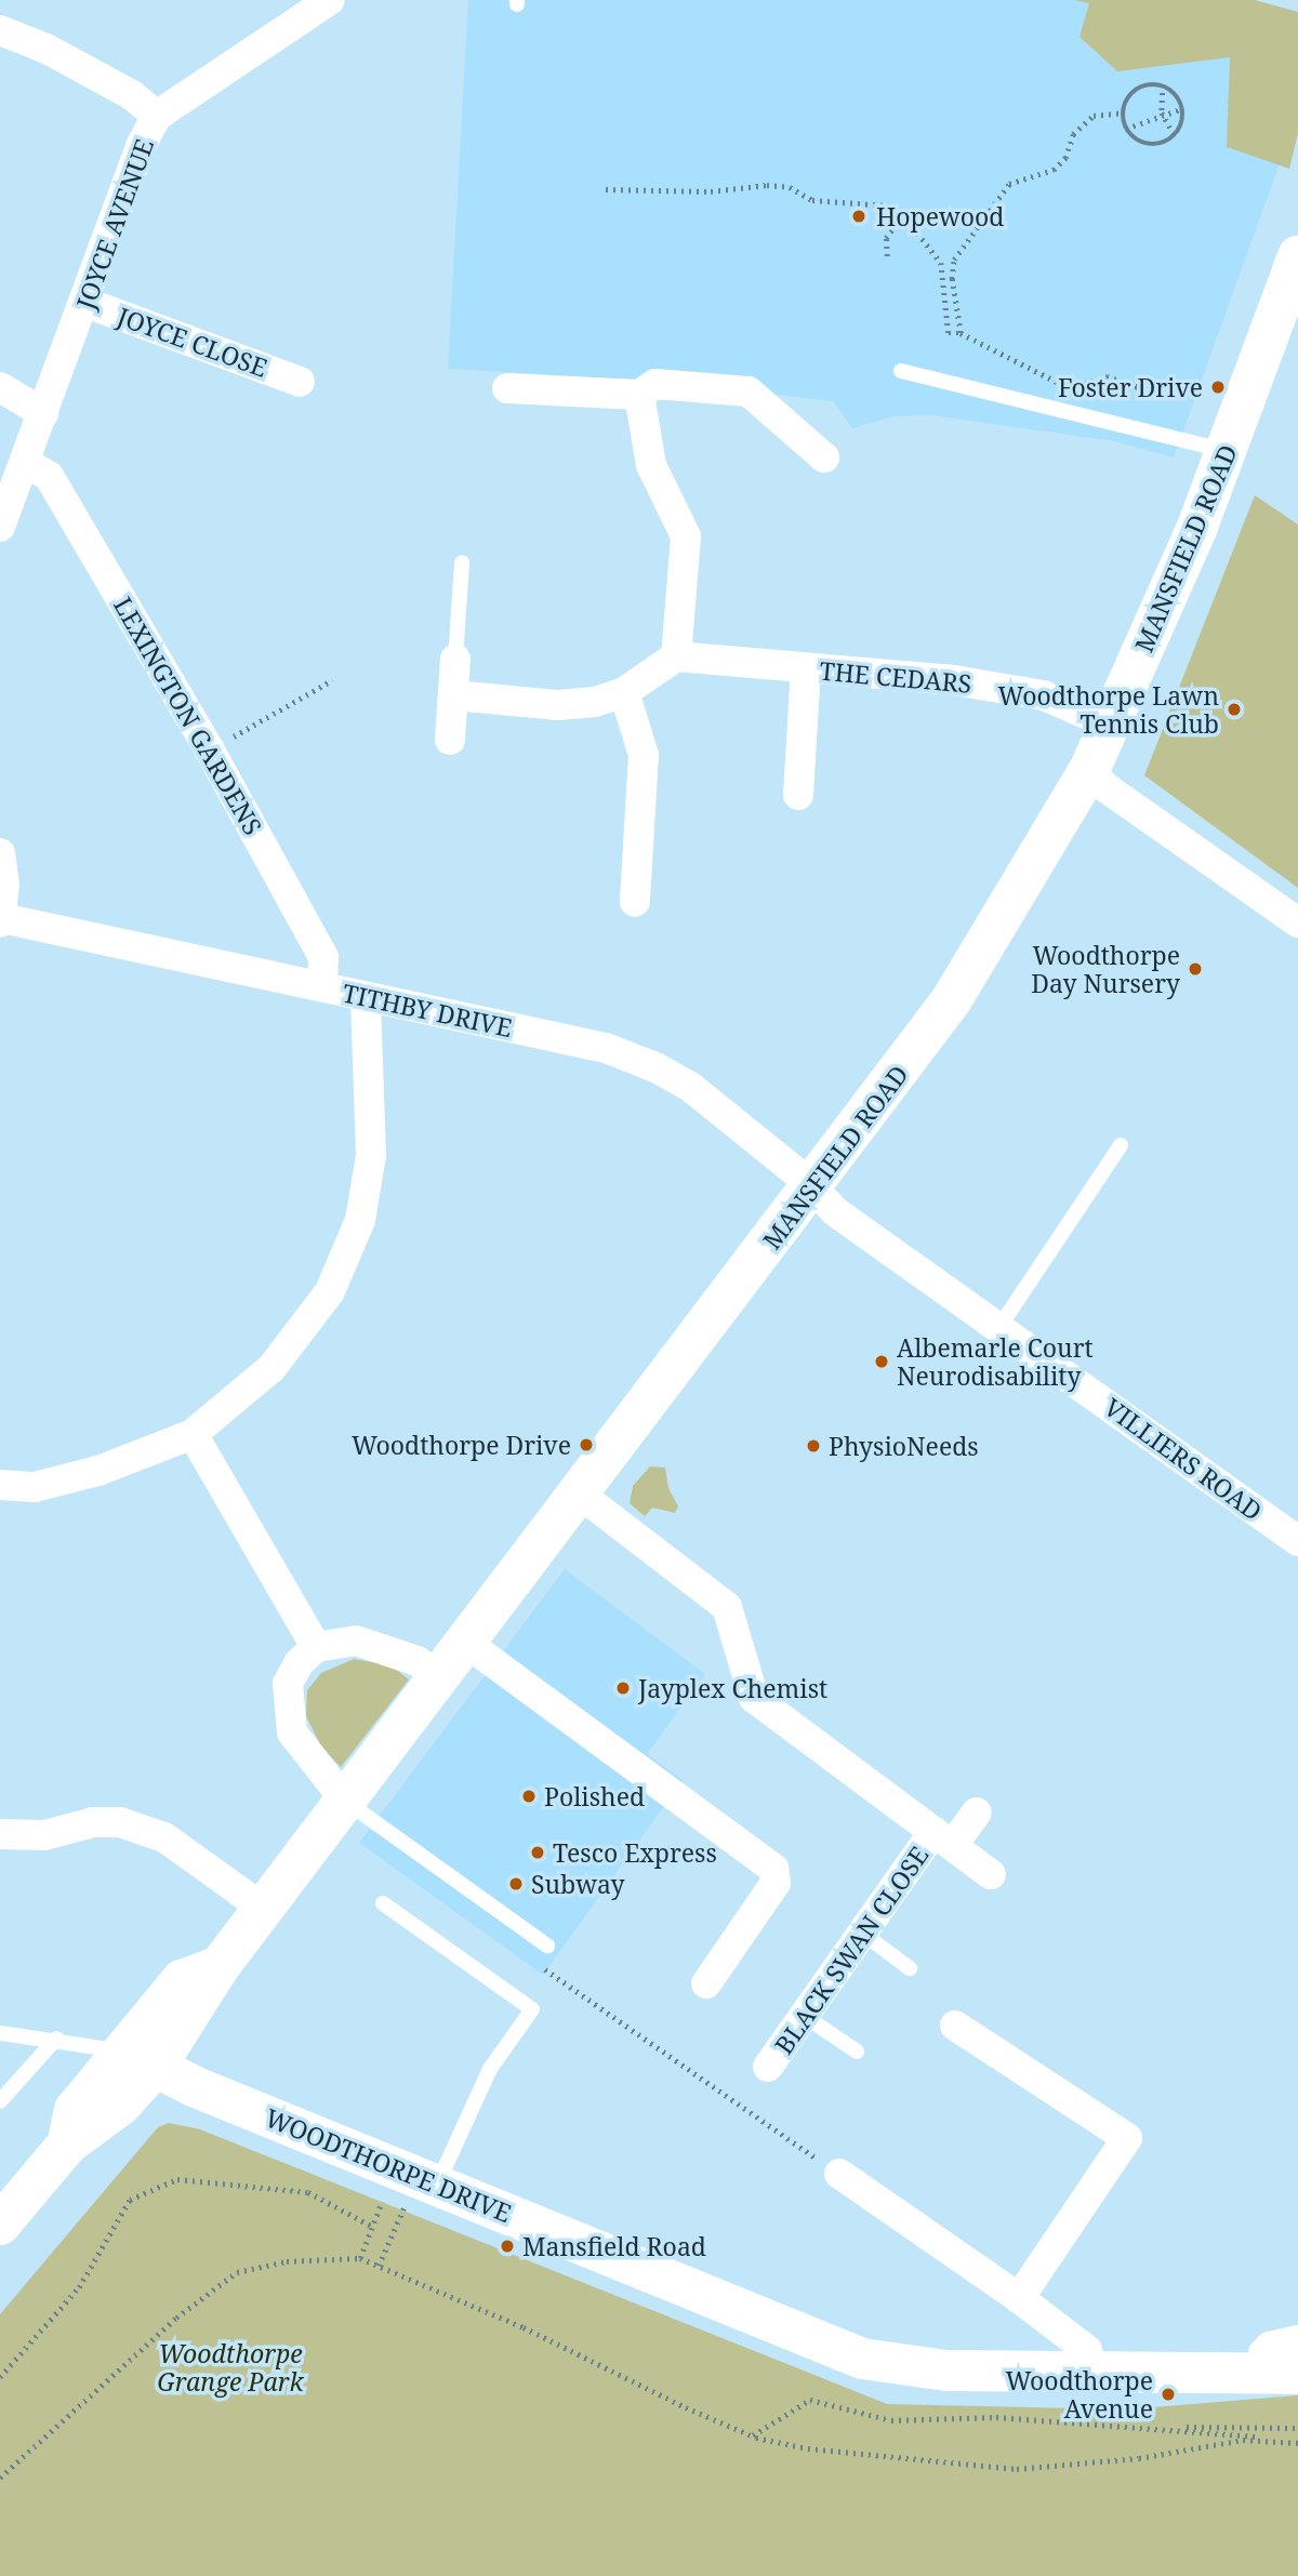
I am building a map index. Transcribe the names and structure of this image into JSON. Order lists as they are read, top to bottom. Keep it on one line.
{"streets":{"main road":["MANSFIELD ROAD","WOODTHORPE DRIVE"],"street":["JOYCE AVENUE","JOYCE CLOSE","THE CEDARS","LEXINGTON GARDENS","TITHBY DRIVE","VILLIERS ROAD","BLACK SWAN CLOSE"]},"crossings":[["JOYCE AVENUE","JOYCE CLOSE"],["JOYCE AVENUE","LEXINGTON GARDENS"],["MANSFIELD ROAD","THE CEDARS"],["MANSFIELD ROAD","TITHBY DRIVE"],["MANSFIELD ROAD","VILLIERS ROAD"],["MANSFIELD ROAD","BLACK SWAN CLOSE"],["MANSFIELD ROAD","WOODTHORPE DRIVE"],["LEXINGTON GARDENS","TITHBY DRIVE"],["TITHBY DRIVE","VILLIERS ROAD"]],"parks":["Woodthorpe Grange Park"],"places":["Hopewood","Foster Drive","Woodthorpe Lawn Tennis Club","Woodthorpe Day Nursery","Albemarle Court Neurodisability","Woodthorpe Drive","PhysioNeeds","Jayplex Chemist","Polished","Tesco Express","Subway","Mansfield Road","Woodthorpe Avenue"]}
